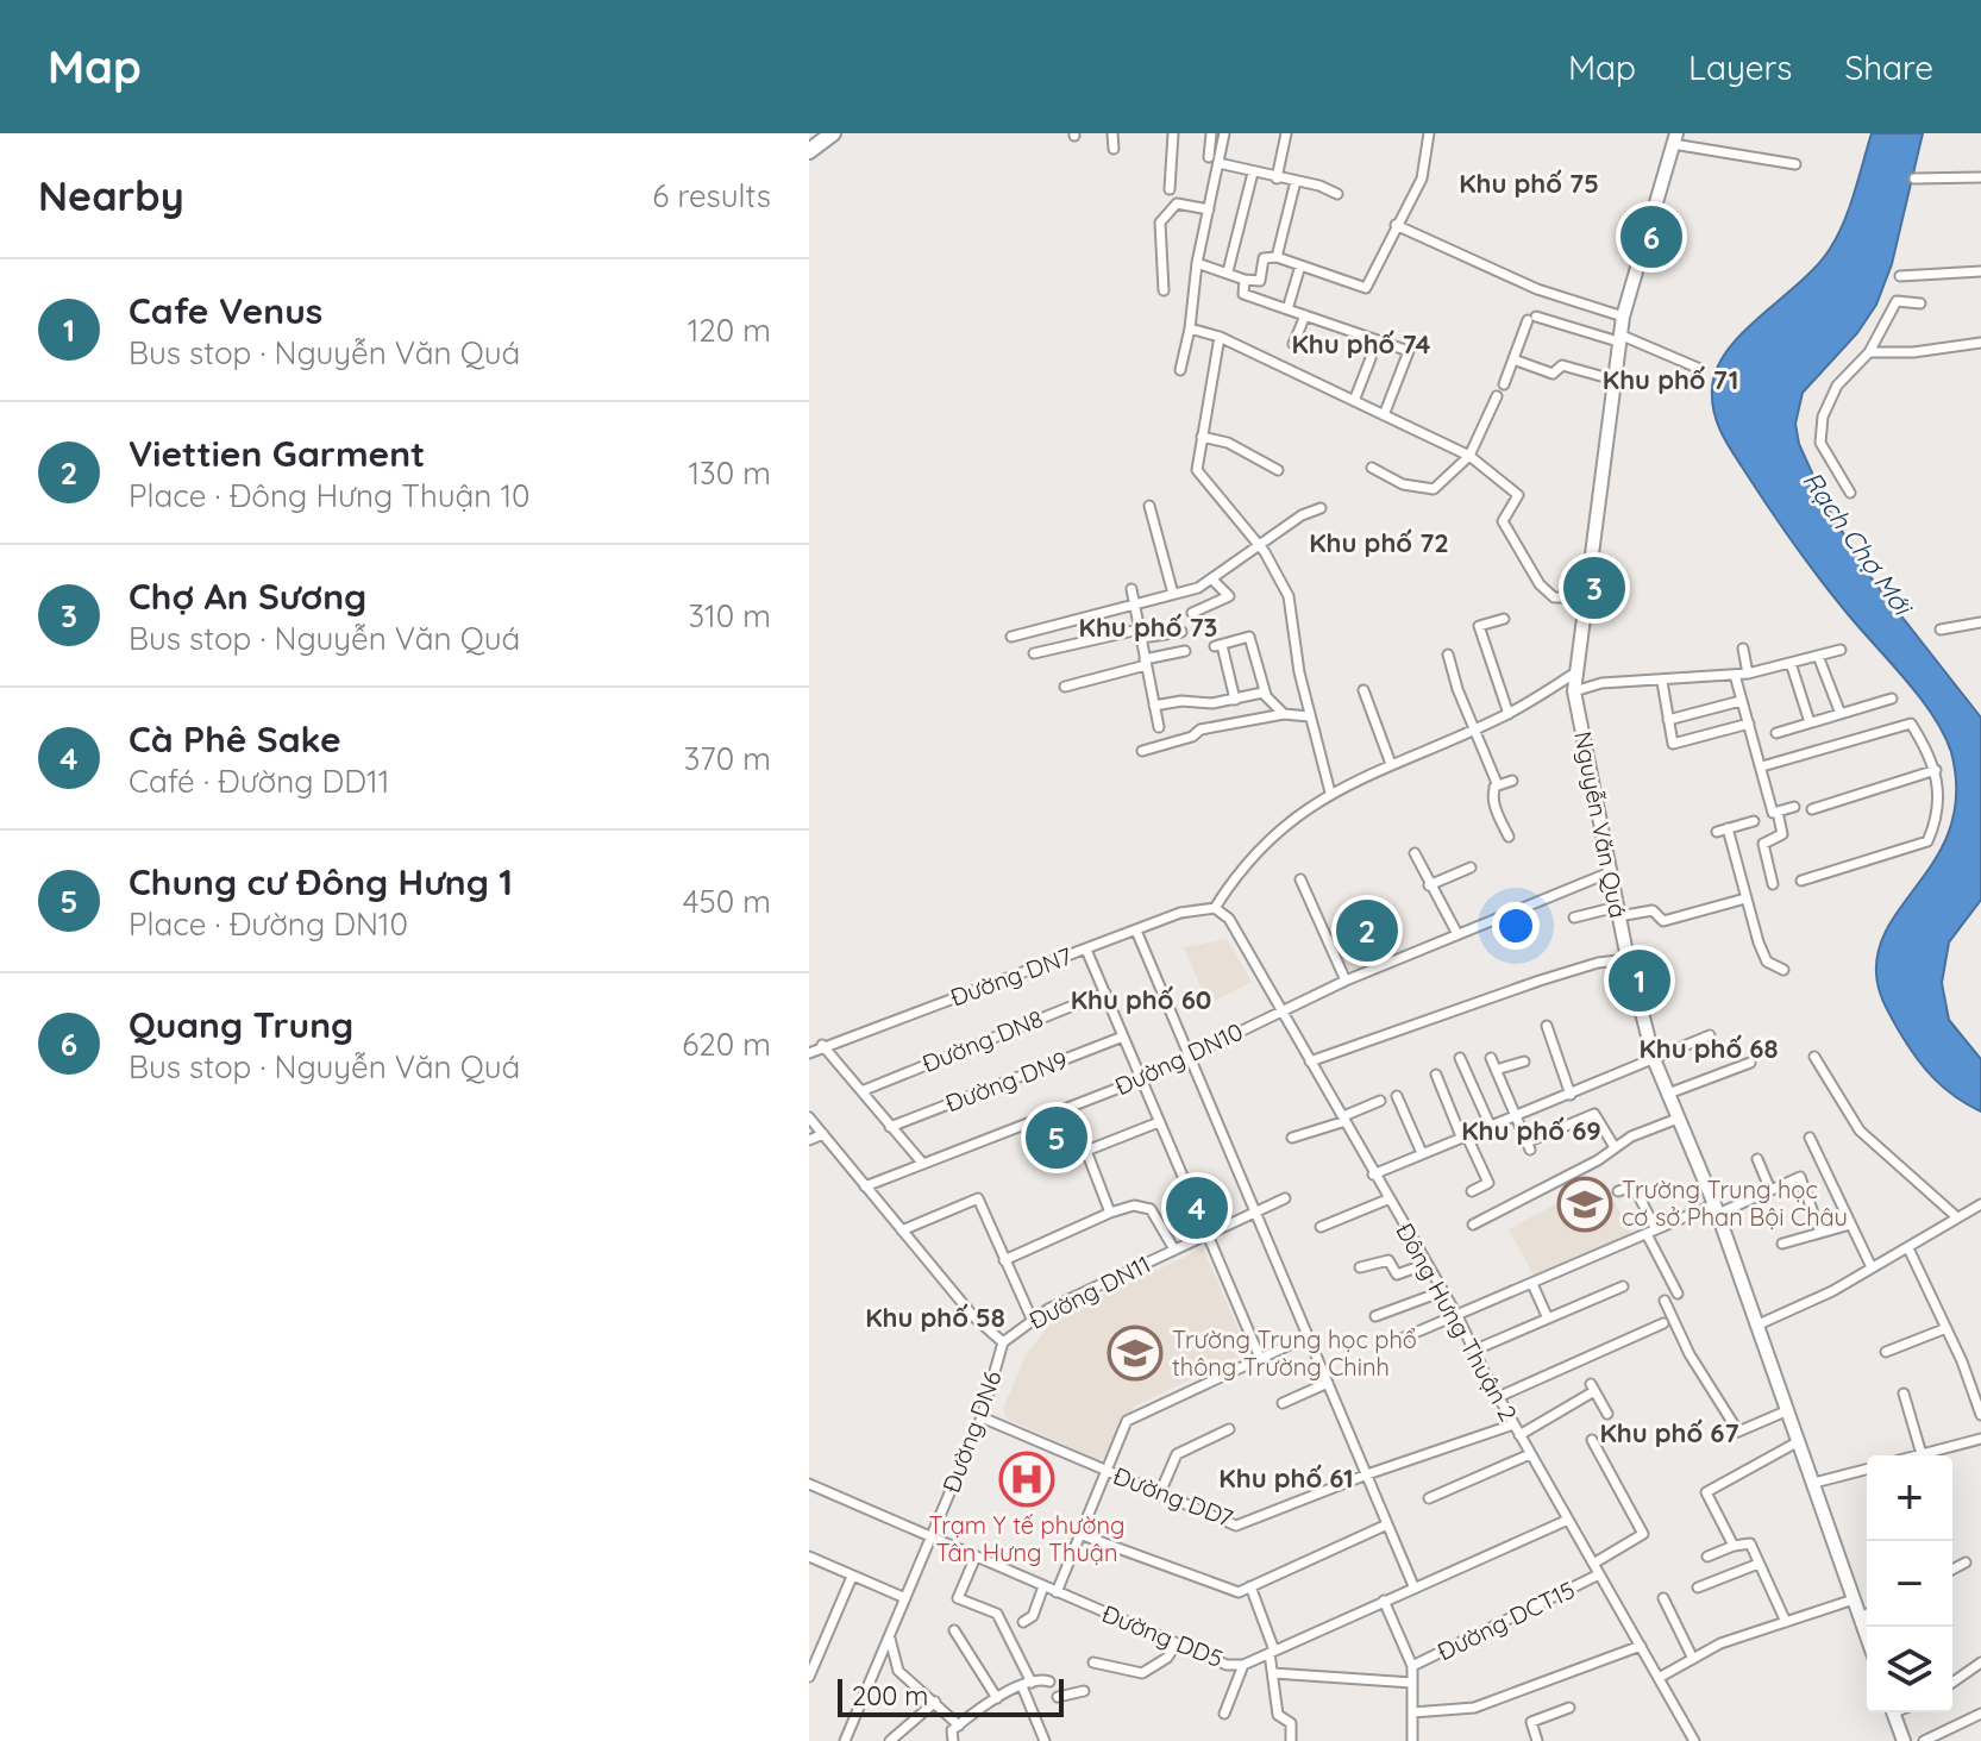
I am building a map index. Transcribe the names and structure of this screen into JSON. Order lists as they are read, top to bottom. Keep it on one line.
{"streets":{"main road":["Nguyễn Văn Quá"],"street":["Đường DN7","Đường DN8","Đường DN10","Đường DN9","Đường DN11","Đông Hưng Thuận 2","Đường DN6","Đường DD7","Đường DCT15","Đường DD5"]},"crossings":[["Nguyễn Văn Quá","Đường DN10"],["Đường DN7","Đông Hưng Thuận 2"],["Đường DN10","Đông Hưng Thuận 2"],["Đường DN10","Đường DN6"],["Đường DN11","Đường DN6"],["Đông Hưng Thuận 2","Đường DD7"],["Đông Hưng Thuận 2","Đường DCT15"],["Đông Hưng Thuận 2","Đường DD5"],["Đường DN6","Đường DD7"],["Đường DN6","Đường DD5"]],"districts":["Khu phố 75","Khu phố 74","Khu phố 71","Khu phố 72","Khu phố 73","Khu phố 60","Khu phố 68","Khu phố 69","Khu phố 58","Khu phố 67","Khu phố 61"],"water":["Rạch Chợ Mới"],"places":{"school or university":["Trường Trung học cơ sở Phan Bội Châu","Trường Trung học phổ thông Trường Chinh"],"hospital":["Trạm Y tế phường Tân Hưng Thuận"]},"scale_bar":"200 m","page":{"header":"Map","nav":["Map","Layers","Share"],"heading":["Nearby","6 results"],"pins":["6","3","2","1","5","4"],"list":[{"mark":"1","name":"Cafe Venus","note":"Bus stop · Nguyễn Văn Quá","value":"120 m"},{"mark":"2","name":"Viettien Garment","note":"Place · Đông Hưng Thuận 10","value":"130 m"},{"mark":"3","name":"Chợ An Sương","note":"Bus stop · Nguyễn Văn Quá","value":"310 m"},{"mark":"4","name":"Cà Phê Sake","note":"Café · Đường DD11","value":"370 m"},{"mark":"5","name":"Chung cư Đông Hưng 1","note":"Place · Đường DN10","value":"450 m"},{"mark":"6","name":"Quang Trung","note":"Bus stop · Nguyễn Văn Quá","value":"620 m"}],"map_buttons":["+","−"],"scale":"200 m"}}
